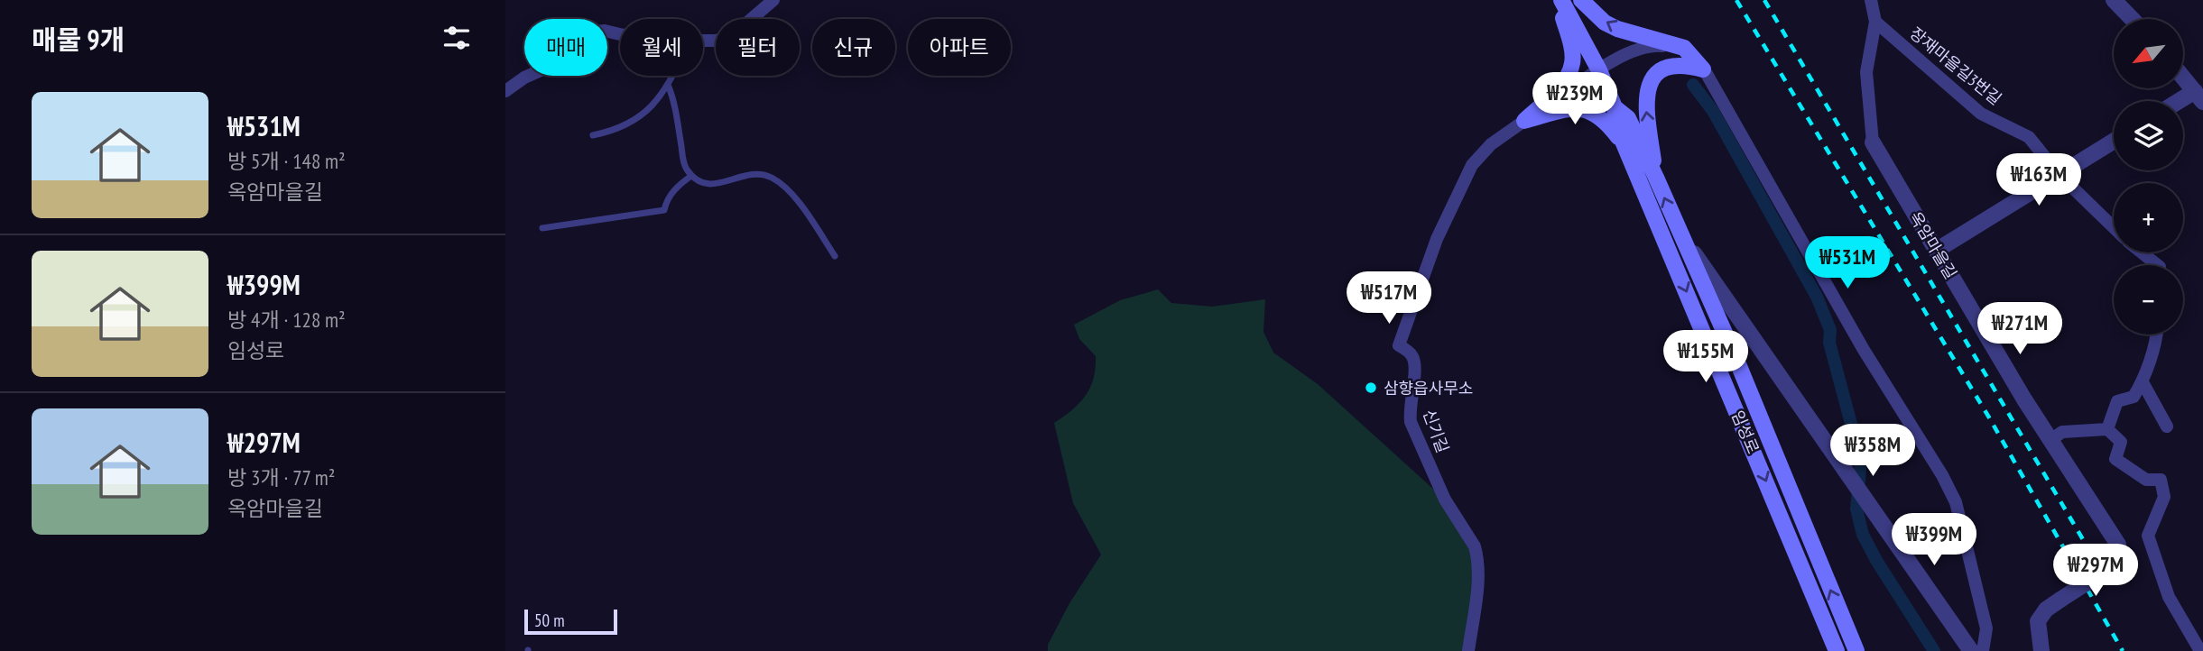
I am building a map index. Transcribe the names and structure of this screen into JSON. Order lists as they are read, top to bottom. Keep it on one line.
{"streets":{"main road":["임성로"],"street":["장재마을길3번길","옥암마을길","신기길"]},"crossings":[["장재마을길3번길","옥암마을길"],["신기길","임성로"]],"places":["삼향읍사무소"],"scale_bar":"50 m","north":"bottom left","page":{"heading":"매물 9개","map_buttons":["+","−"],"chip":["매매","월세","필터","신규","아파트"],"price":["₩239M","₩163M","₩531M","₩517M","₩271M","₩155M","₩358M","₩399M","₩297M"],"list":[{"name":"₩531M","note":"방 5개 · 148 m² · 옥암마을길"},{"name":"₩399M","note":"방 4개 · 128 m² · 임성로"},{"name":"₩297M","note":"방 3개 · 77 m² · 옥암마을길"}],"scale":"50 m"}}
